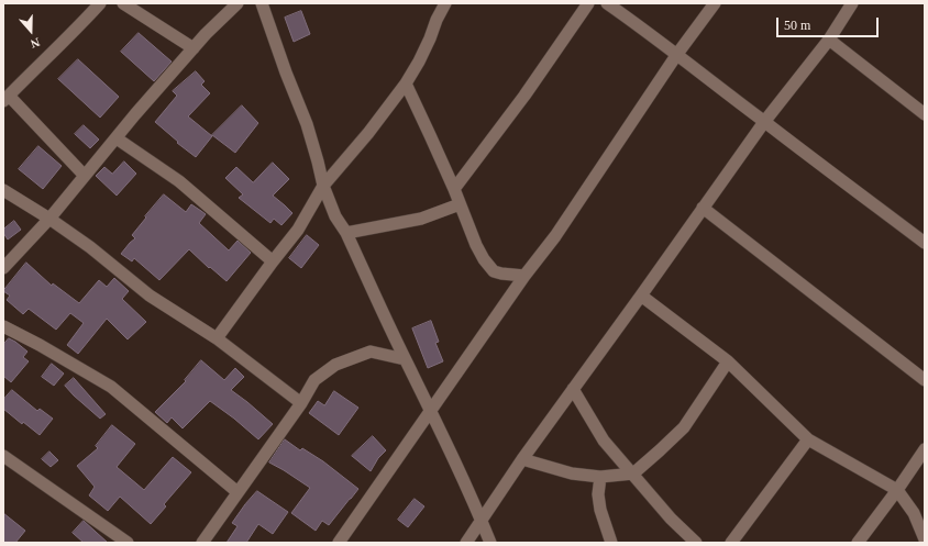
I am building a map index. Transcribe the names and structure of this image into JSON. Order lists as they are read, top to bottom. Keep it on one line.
{"scale_bar":"50 m","north":"bottom"}
